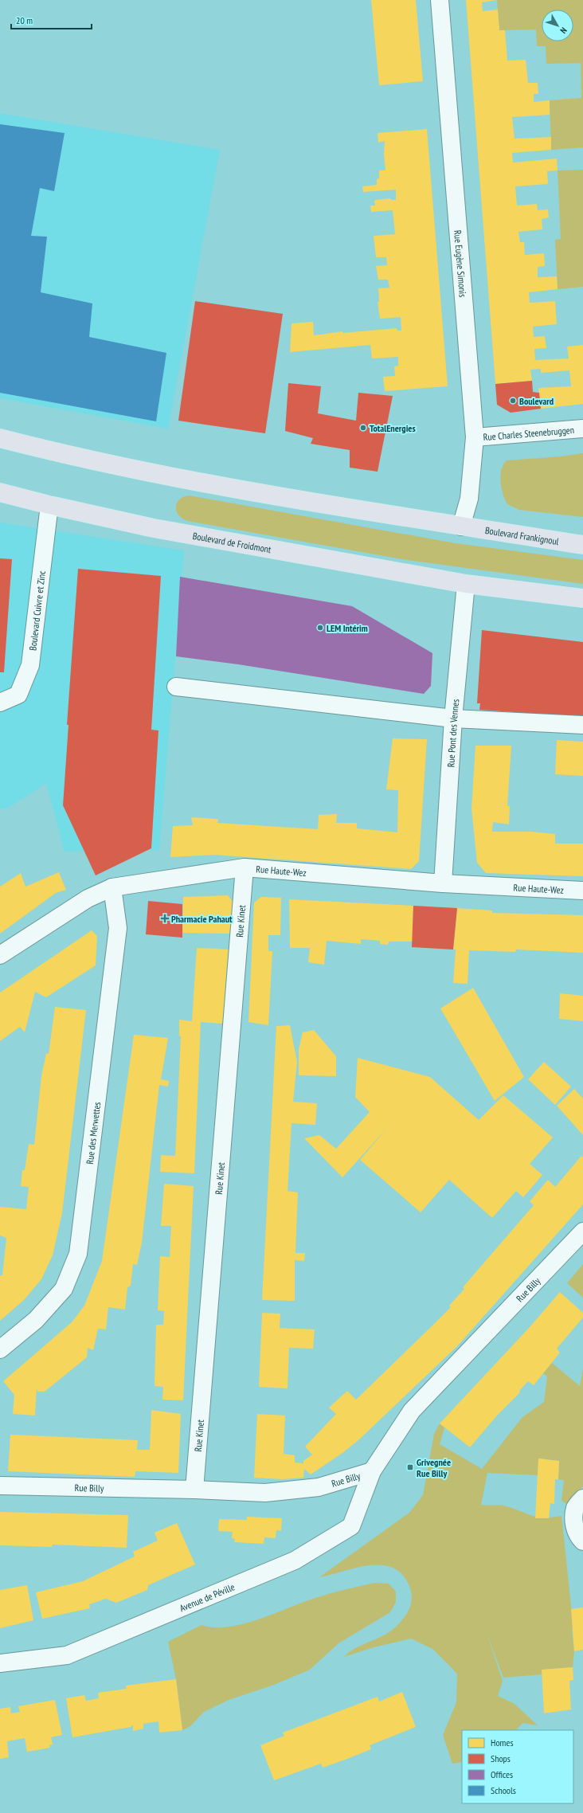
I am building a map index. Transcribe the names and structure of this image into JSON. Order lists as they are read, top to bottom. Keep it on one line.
{"streets":{"main road":["Boulevard Frankignoul","Boulevard de Froidmont"],"street":["Rue Eugène Simonis","Rue Charles Steenebruggen","Boulevard Cuivre et Zinc","Rue Pont des Vennes","Rue Haute-Wez","Rue Kinet","Rue des Merwettes","Rue Billy","Avenue de Péville"]},"crossings":[["Rue Eugène Simonis","Rue Charles Steenebruggen"],["Rue Eugène Simonis","Boulevard Frankignoul"],["Boulevard de Froidmont","Boulevard Cuivre et Zinc"],["Boulevard de Froidmont","Rue Pont des Vennes"],["Rue Pont des Vennes","Rue Haute-Wez"],["Rue Haute-Wez","Rue Kinet"],["Rue Haute-Wez","Rue des Merwettes"],["Rue Kinet","Rue Billy"],["Rue Billy","Avenue de Péville"]],"places":{"other":["Boulevard","TotalEnergies","LEM Intérim"],"health":["Pharmacie Pahaut"],"transit":["Grivegnée Rue Billy"]},"legend":["Homes","Shops","Offices","Schools"],"scale_bar":"20 m","north":"bottom right"}
